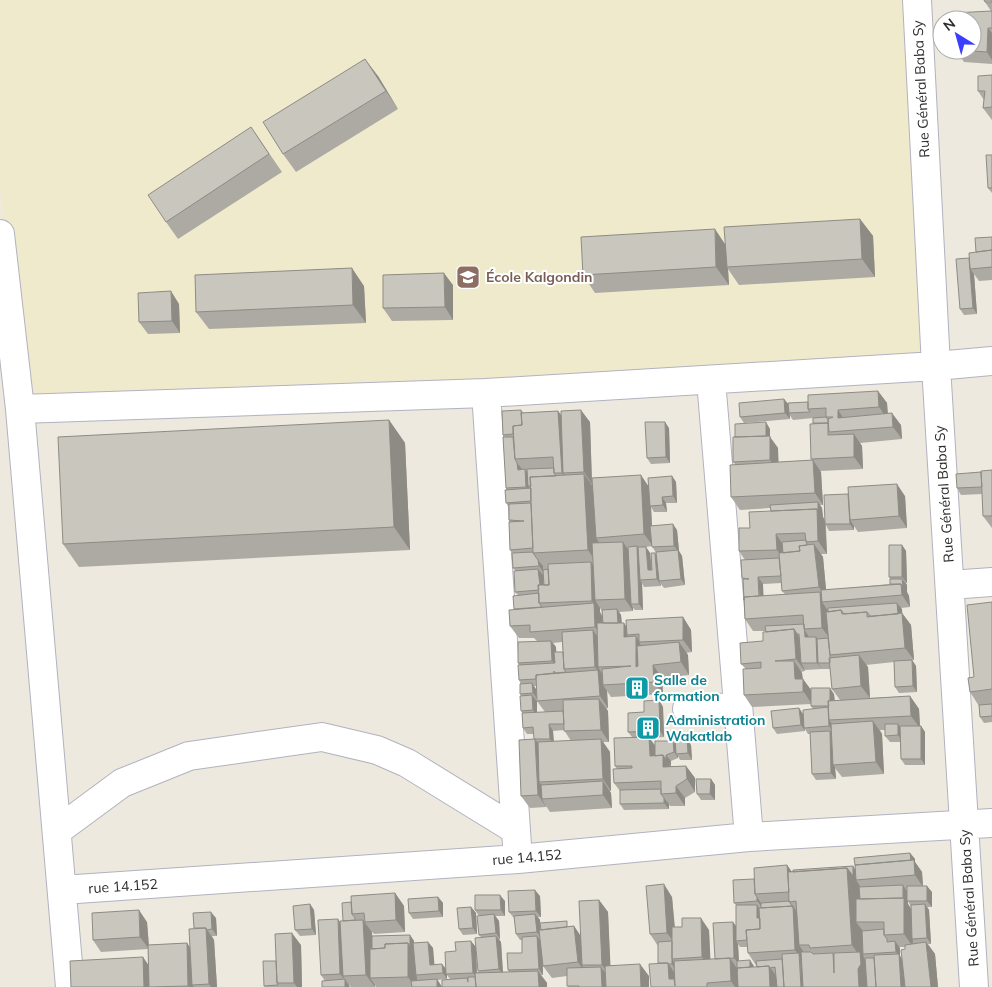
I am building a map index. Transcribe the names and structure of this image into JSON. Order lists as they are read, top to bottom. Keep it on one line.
{"streets":{"street":["Rue Général Baba Sy","rue 14.152"]},"crossings":[["Rue Général Baba Sy","rue 14.152"]],"places":{"school or university":["École Kalgondin"],"building":["Salle de formation","Administration Wakatlab"]},"north":"top left"}
